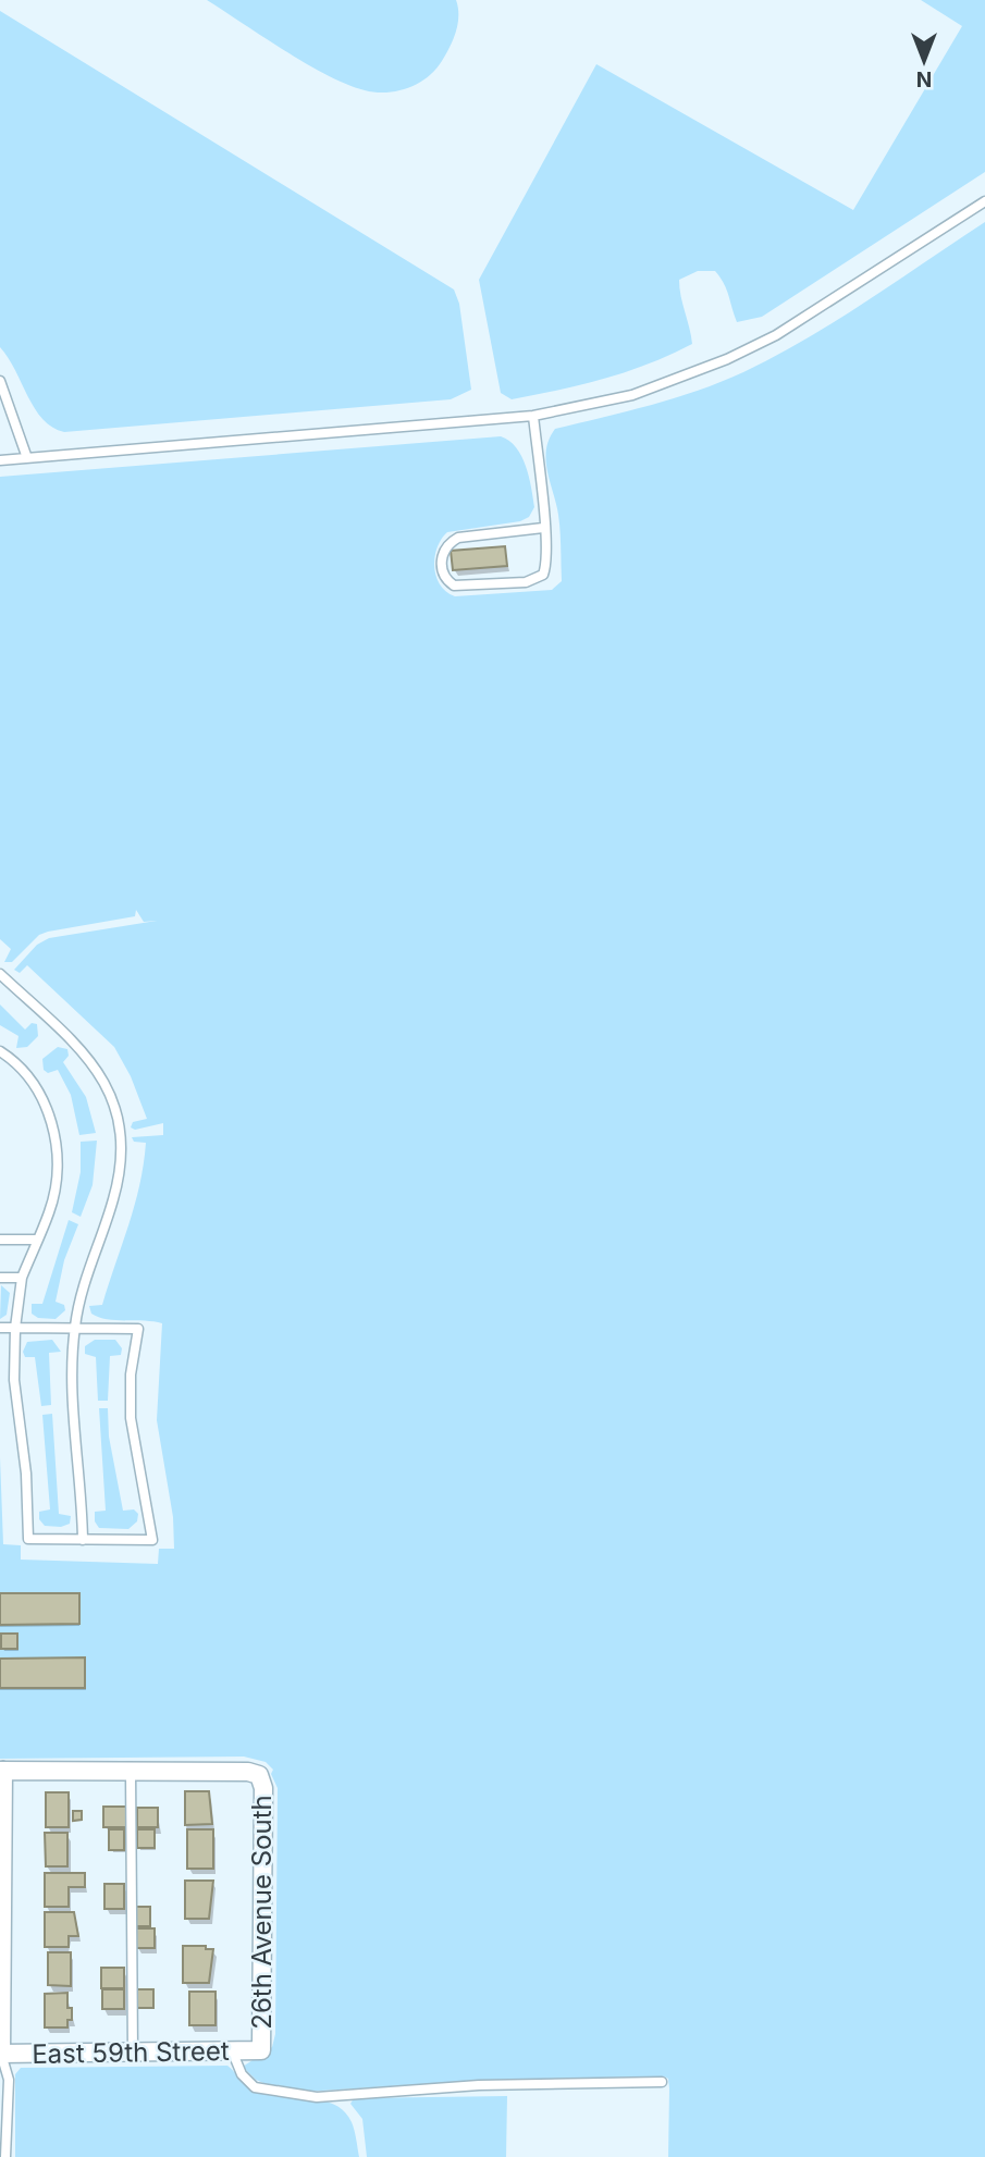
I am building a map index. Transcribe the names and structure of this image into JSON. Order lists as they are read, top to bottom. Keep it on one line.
{"streets":{"street":["26th Avenue South","East 59th Street"]},"crossings":[["26th Avenue South","East 59th Street"]],"north":"bottom"}
